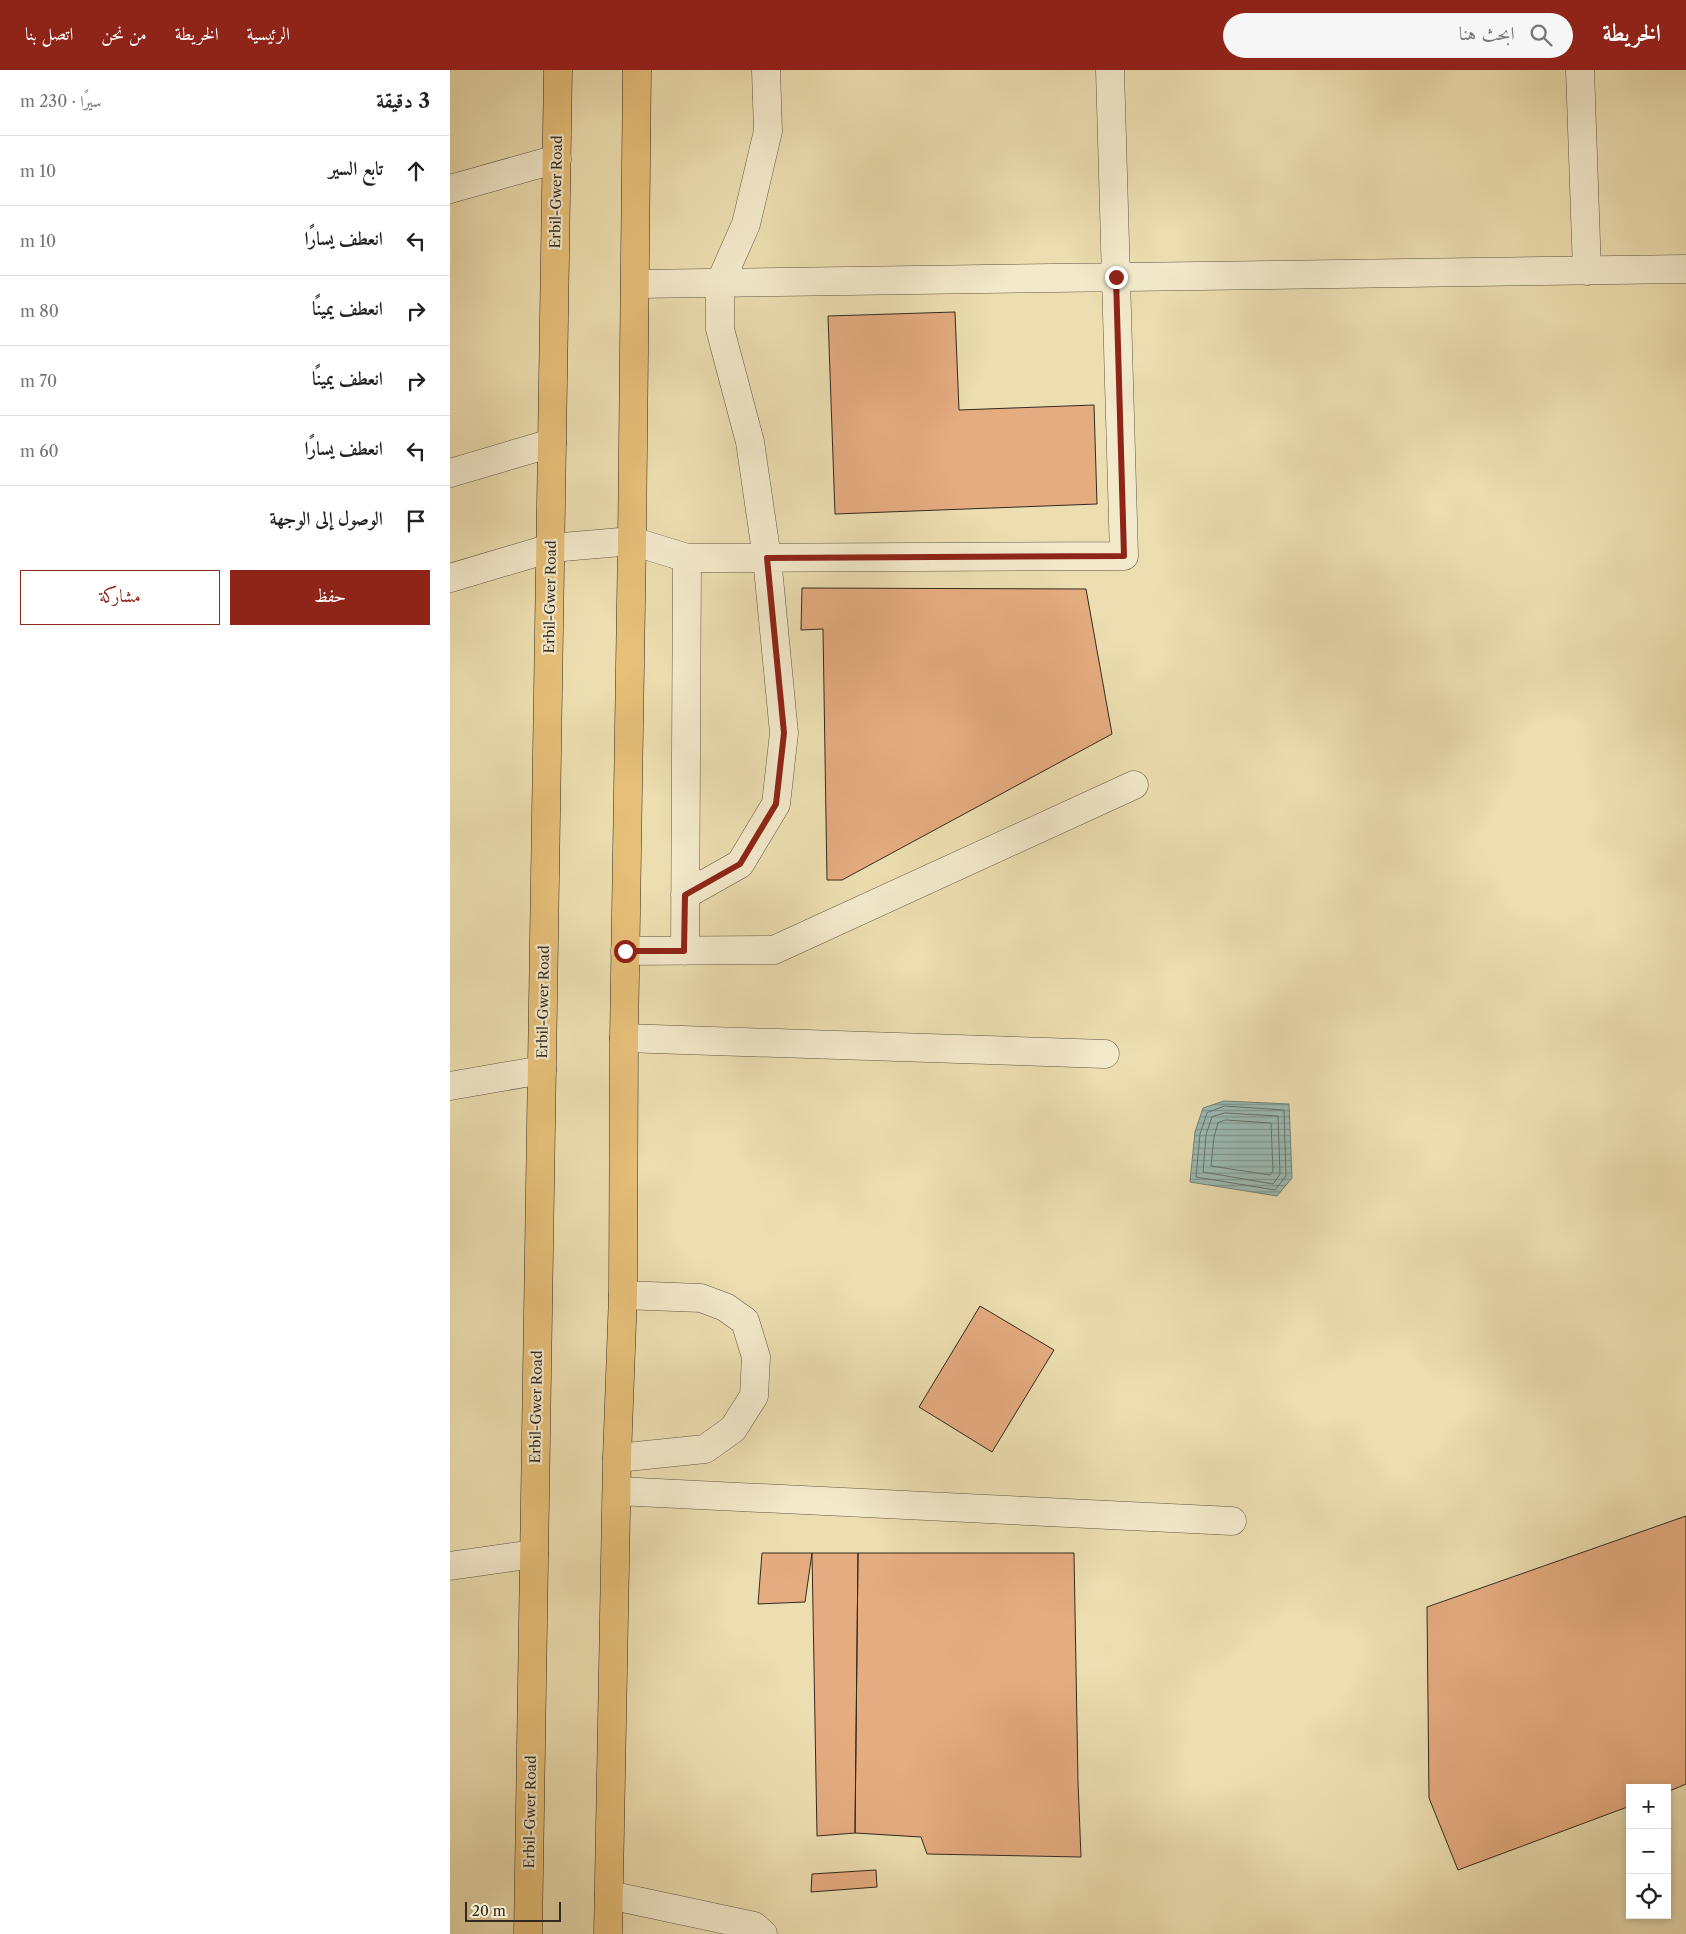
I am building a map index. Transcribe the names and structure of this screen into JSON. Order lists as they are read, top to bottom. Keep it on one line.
{"streets":{"highway":["Erbil-Gwer Road"]},"scale_bar":"20 m","page":{"header":"الخريطة","search":"ابحث هنا","nav":["الرئيسية","الخريطة","من نحن","اتصل بنا"],"heading":["3 دقيقة","سيرًا · 230 m"],"list":[["تابع السير","10 m"],["انعطف يسارًا","10 m"],["انعطف يمينًا","80 m"],["انعطف يمينًا","70 m"],["انعطف يسارًا","60 m"],"الوصول إلى الوجهة"],"buttons":["حفظ","مشاركة"],"map_buttons":["+","−"],"scale":"20 m"}}
